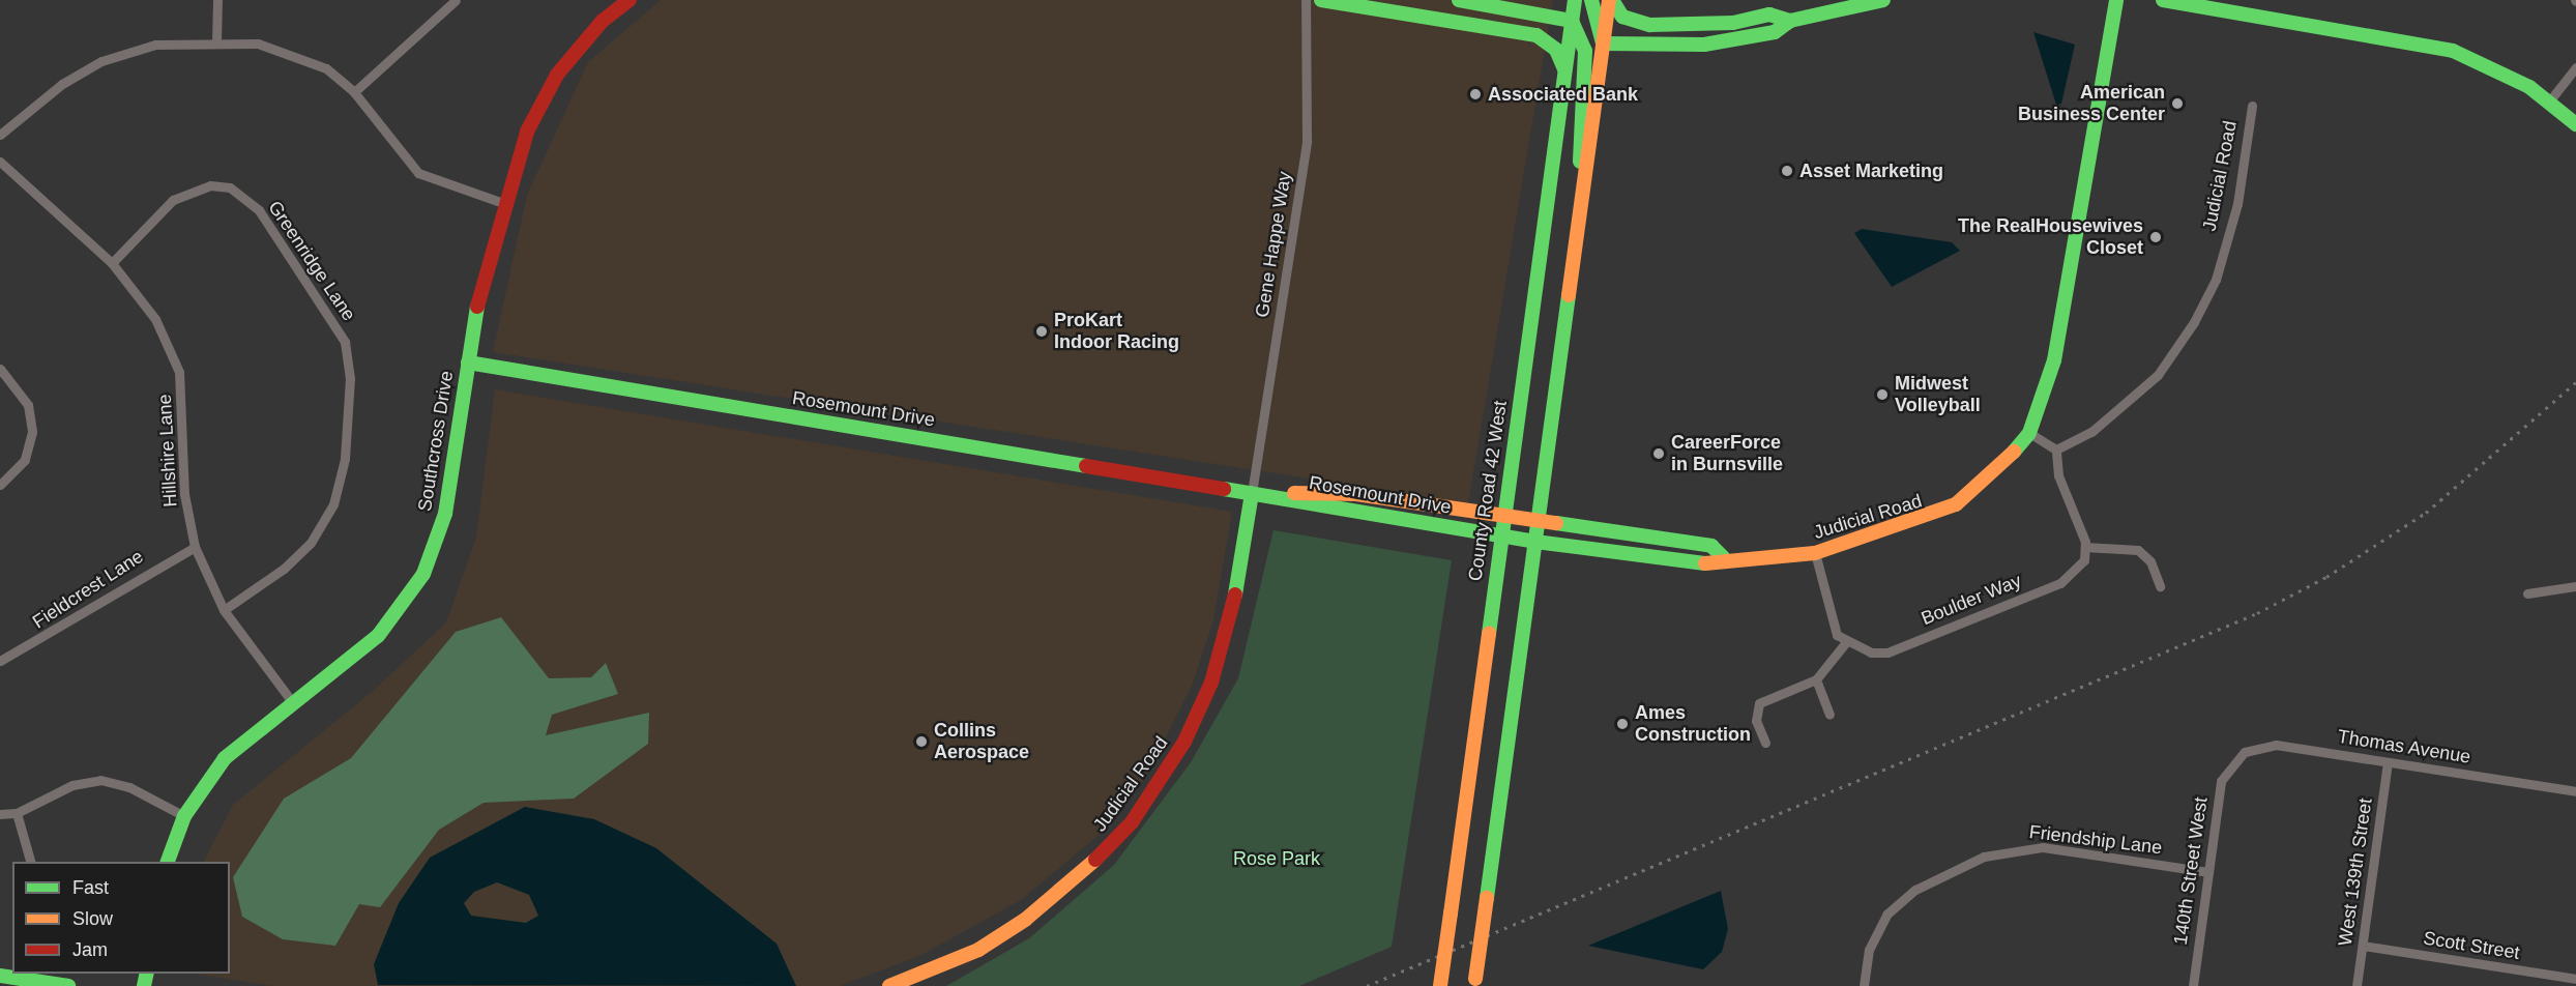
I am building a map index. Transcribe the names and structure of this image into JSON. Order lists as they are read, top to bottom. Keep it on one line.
{"streets":{"main road":["Judicial Road","Rosemount Drive","Southcross Drive","County Road 42 West"],"street":["Gene Happe Way","Greenridge Lane","Hillshire Lane","Fieldcrest Lane","Boulder Way","Thomas Avenue","Friendship Lane","140th Street West","West 139th Street","Scott Street"]},"crossings":[["Judicial Road","Gene Happe Way"],["Judicial Road","Rosemount Drive"],["Judicial Road","County Road 42 West"],["Gene Happe Way","Rosemount Drive"],["Greenridge Lane","Hillshire Lane"],["Rosemount Drive","Southcross Drive"],["Rosemount Drive","County Road 42 West"],["Southcross Drive","Hillshire Lane"],["Hillshire Lane","Fieldcrest Lane"],["Thomas Avenue","140th Street West"],["Thomas Avenue","West 139th Street"],["Friendship Lane","140th Street West"],["West 139th Street","Scott Street"]],"parks":["Rose Park"],"places":["Associated Bank","American Business Center","Asset Marketing","The RealHousewives Closet","ProKart Indoor Racing","Midwest Volleyball","CareerForce in Burnsville","Ames Construction","Collins Aerospace"],"legend":["Fast","Slow","Jam"]}
